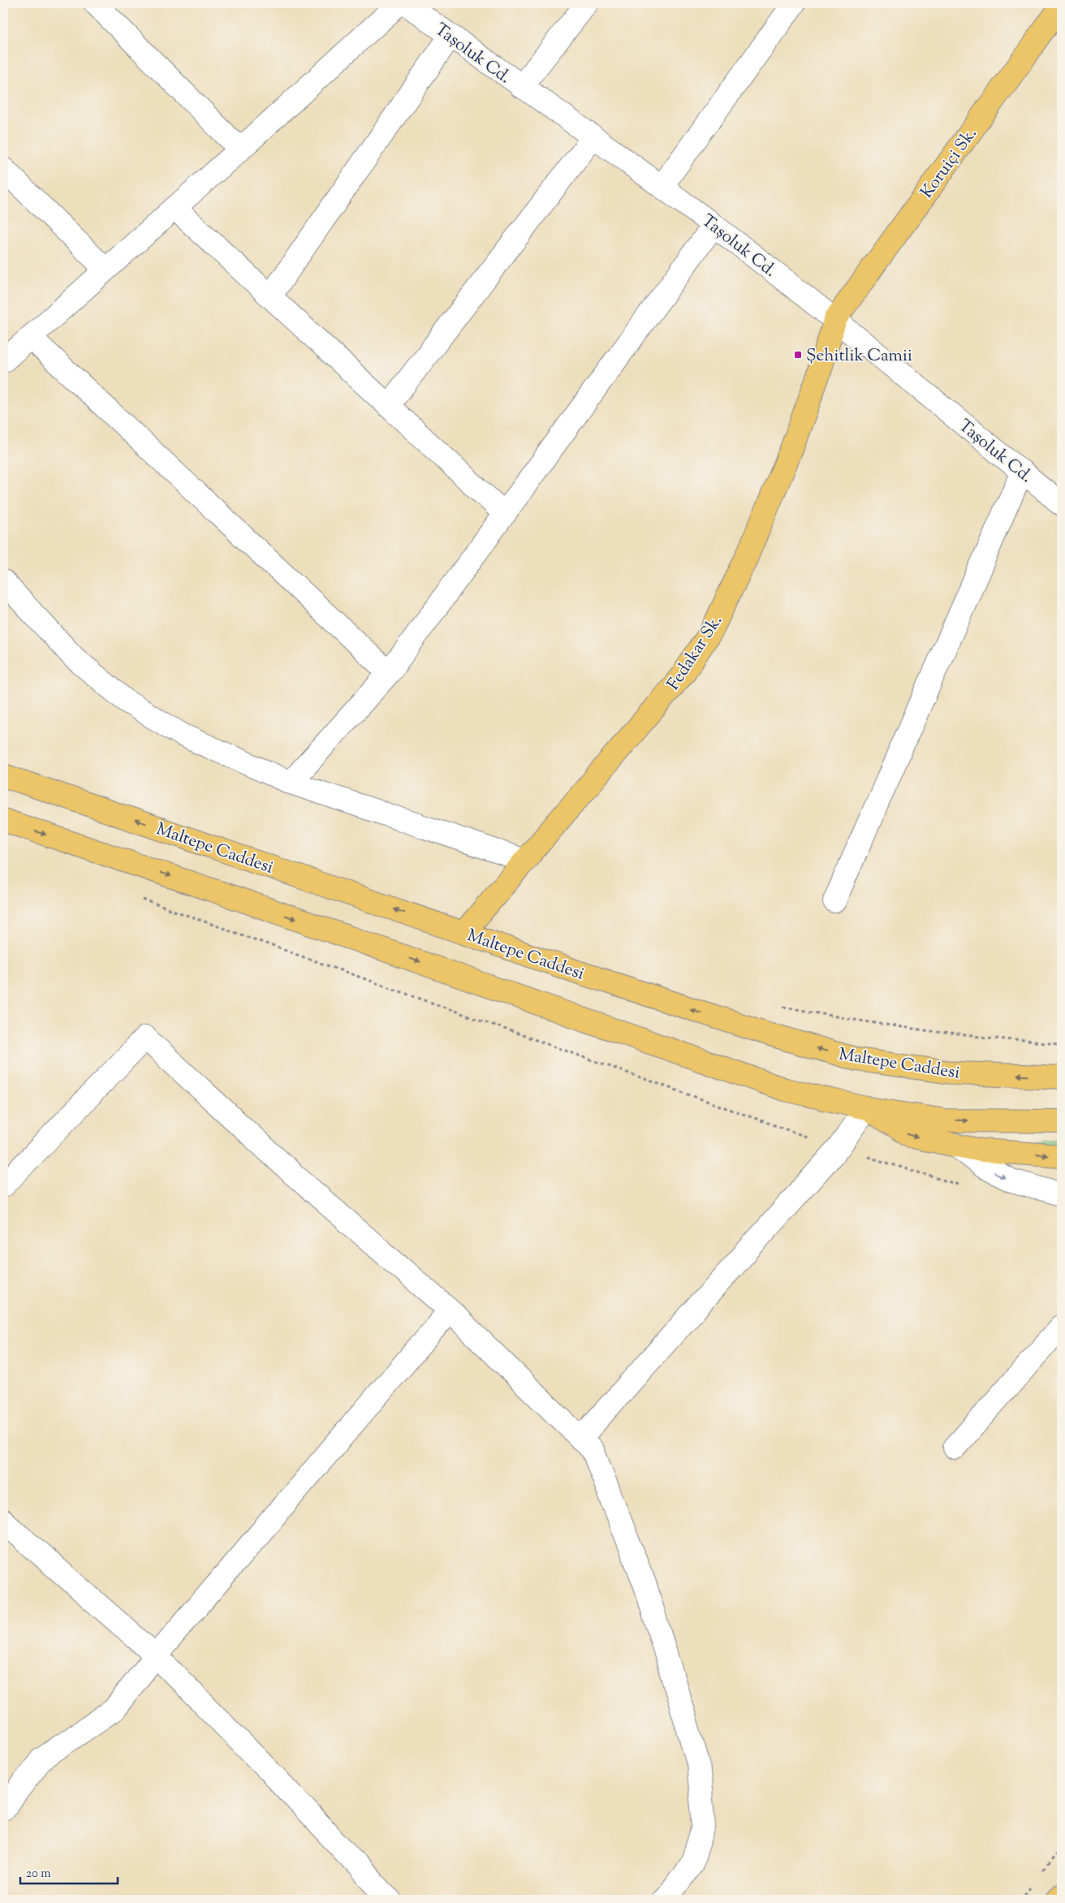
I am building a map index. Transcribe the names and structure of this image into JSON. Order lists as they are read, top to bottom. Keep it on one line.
{"streets":{"main road":["Koruiçi Sk.","Fedakar Sk.","Maltepe Caddesi"],"street":["Taşoluk Cd."]},"crossings":[["Taşoluk Cd.","Koruiçi Sk."],["Taşoluk Cd.","Fedakar Sk."],["Koruiçi Sk.","Fedakar Sk."],["Fedakar Sk.","Maltepe Caddesi"]],"places":{"transit":["Şehitlik Camii"]},"scale_bar":"20 m"}
